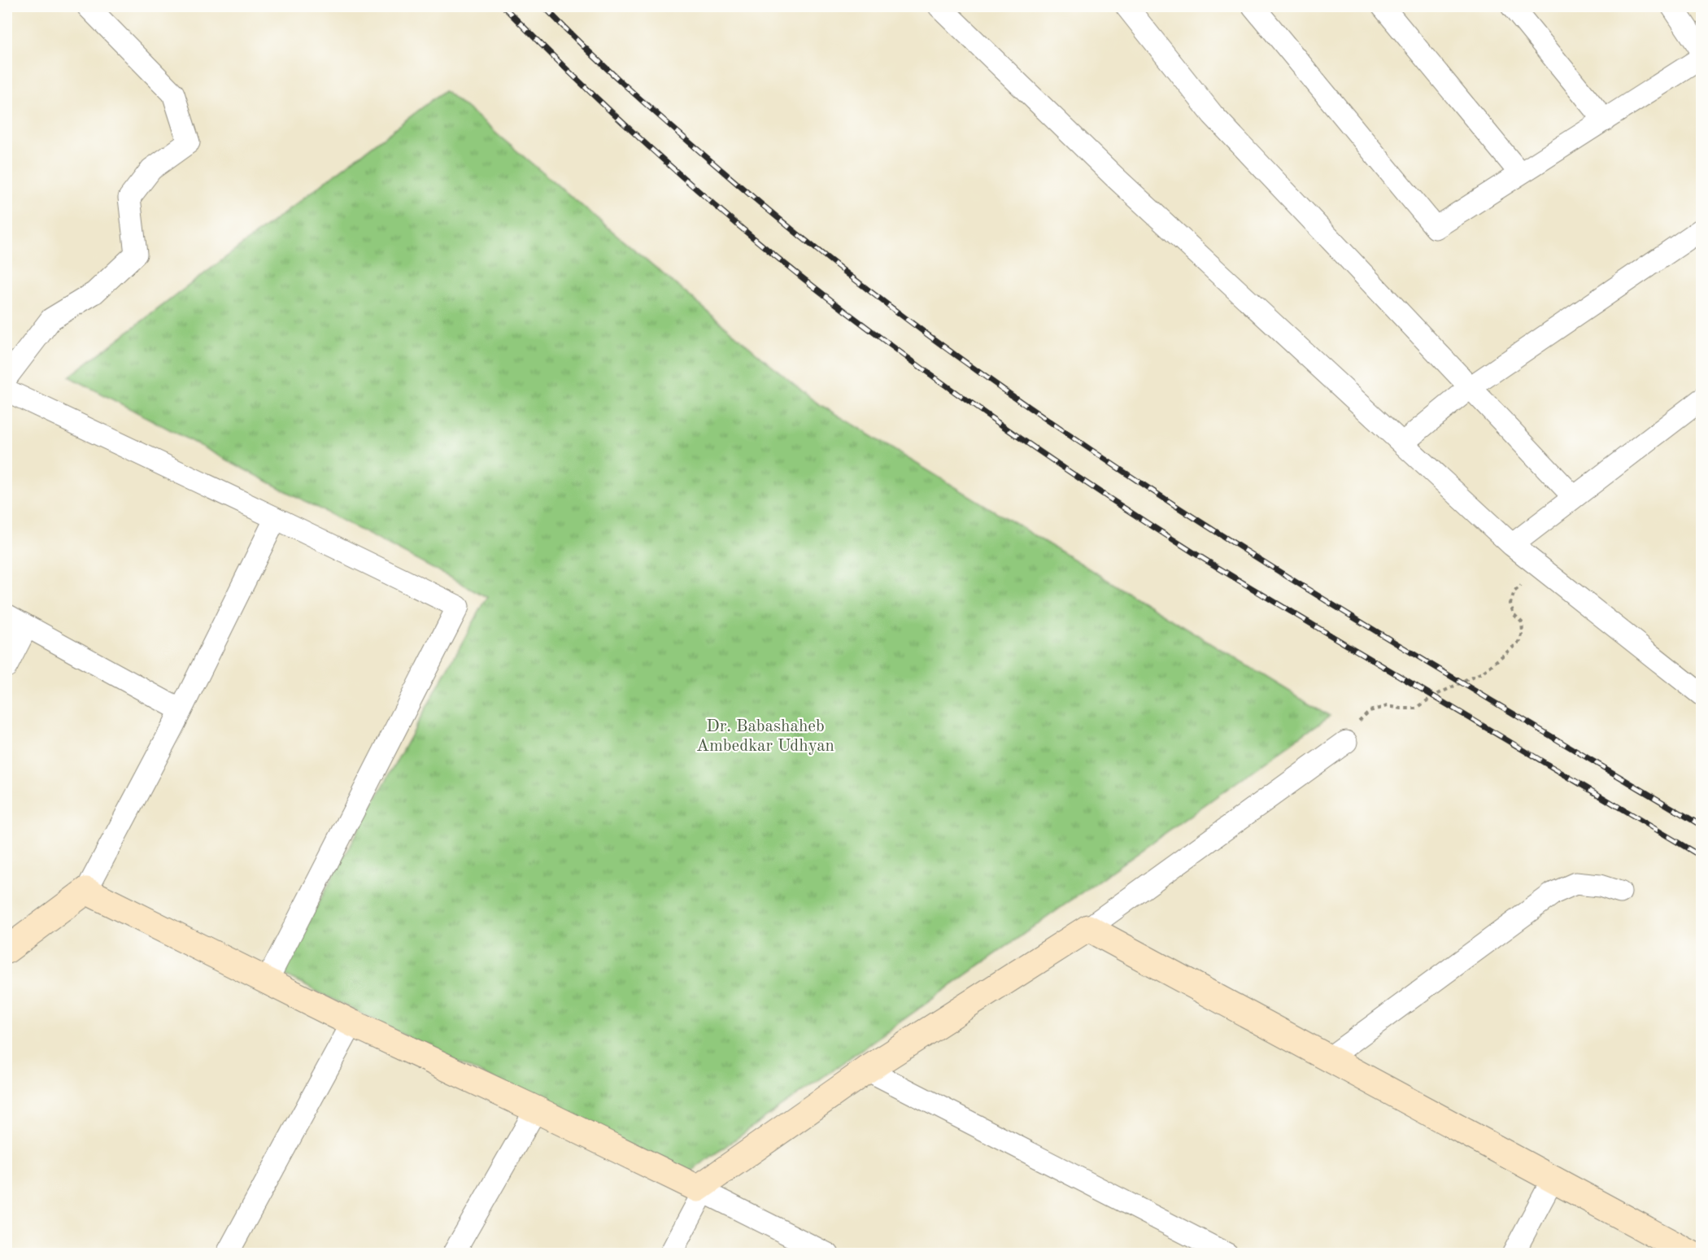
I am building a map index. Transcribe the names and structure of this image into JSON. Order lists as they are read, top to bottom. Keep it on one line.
{"parks":["Dr. Babashaheb Ambedkar Udhyan"]}
